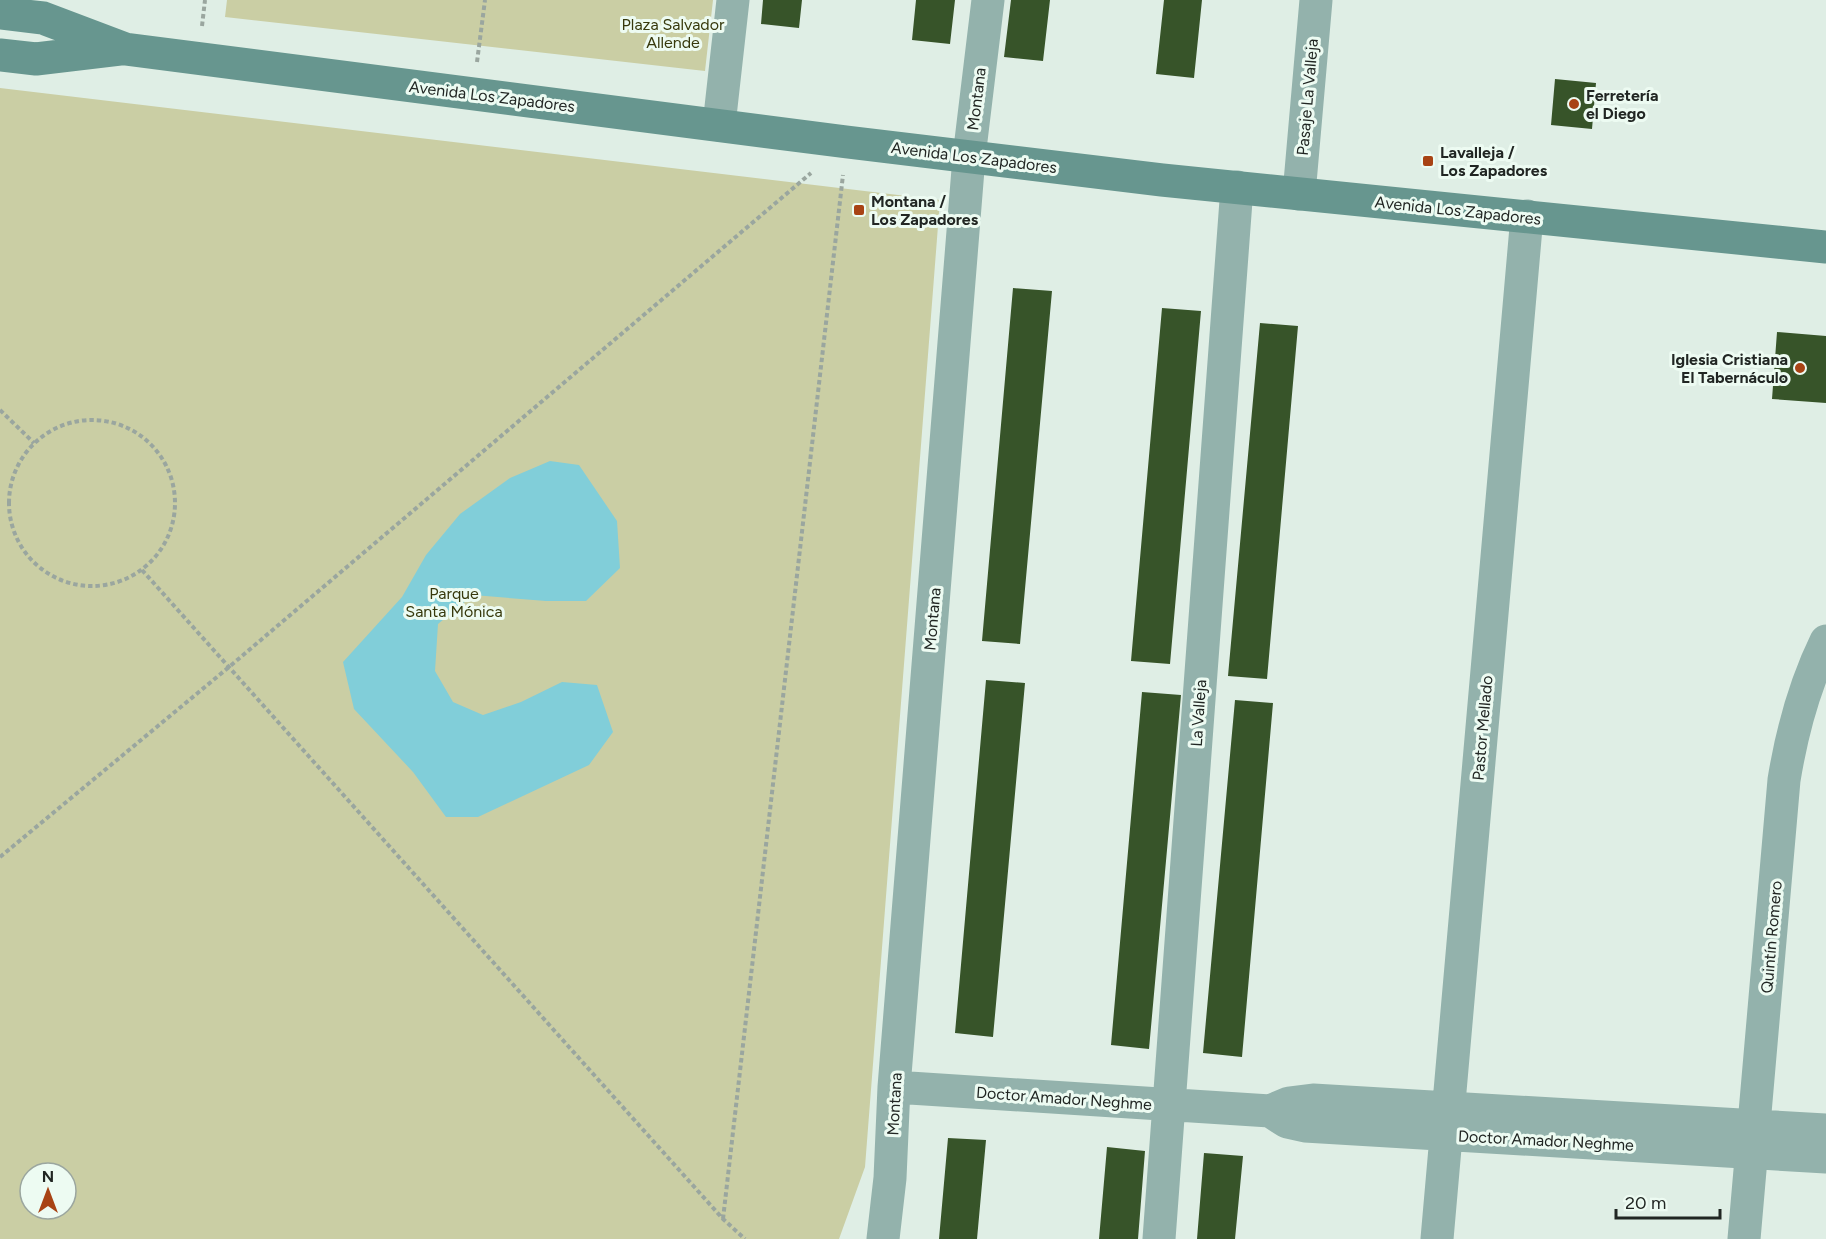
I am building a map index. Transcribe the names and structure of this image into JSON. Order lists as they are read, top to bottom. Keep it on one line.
{"streets":{"main road":["Avenida Los Zapadores"],"street":["Pasaje La Valleja","Montana","La Valleja","Pastor Mellado","Quintín Romero","Doctor Amador Neghme"]},"crossings":[["Avenida Los Zapadores","Pasaje La Valleja"],["Avenida Los Zapadores","Montana"],["Avenida Los Zapadores","La Valleja"],["Avenida Los Zapadores","Pastor Mellado"],["Montana","Doctor Amador Neghme"],["La Valleja","Doctor Amador Neghme"],["Pastor Mellado","Doctor Amador Neghme"],["Quintín Romero","Doctor Amador Neghme"]],"parks":["Plaza Salvador Allende","Parque Santa Mónica"],"places":{"other":["Ferretería el Diego","Iglesia Cristiana El Tabernáculo"],"transit":["Lavalleja / Los Zapadores","Montana / Los Zapadores"]},"scale_bar":"20 m","north":"top"}
